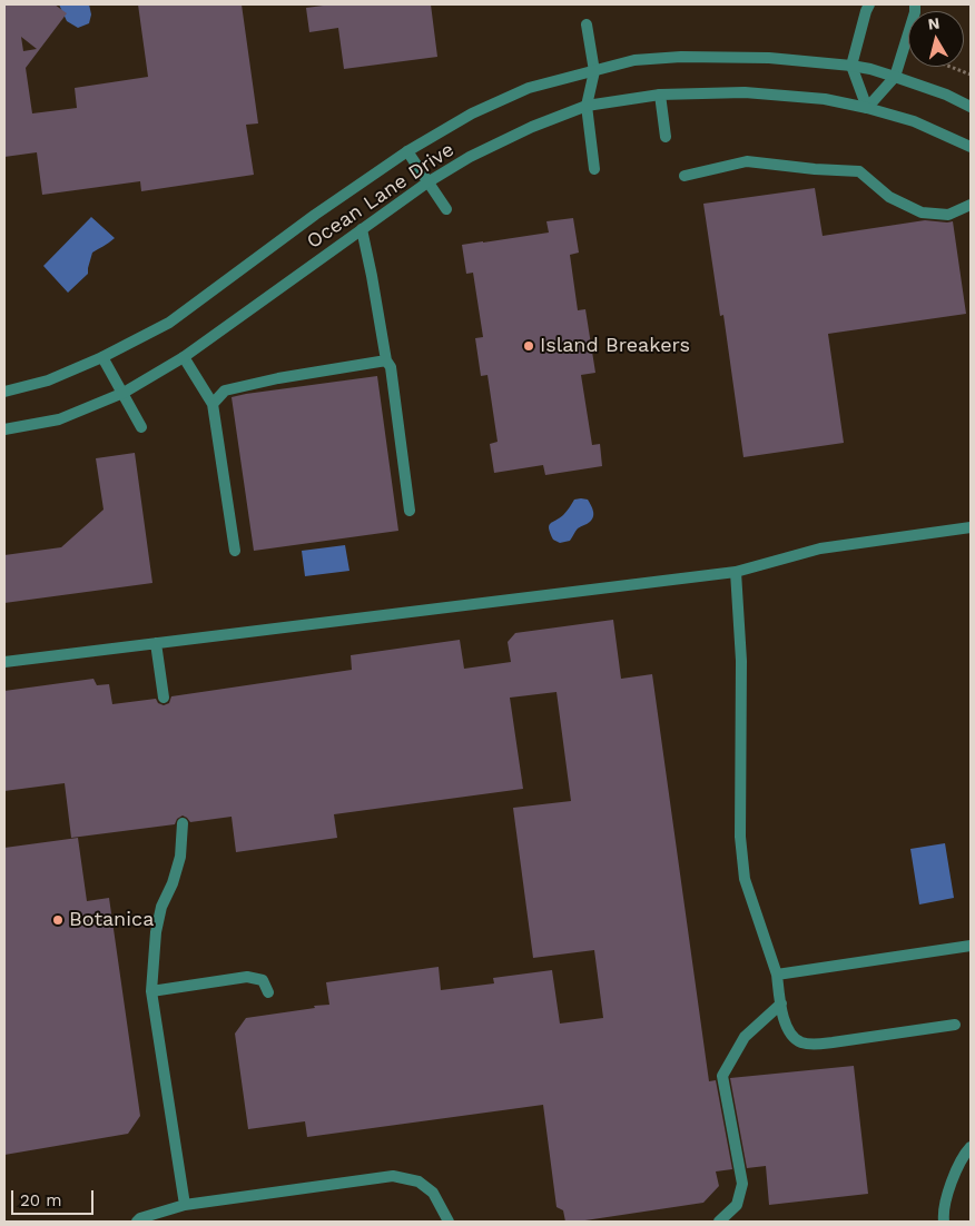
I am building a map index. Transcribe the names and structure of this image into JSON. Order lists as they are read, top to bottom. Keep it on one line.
{"streets":{"street":["Ocean Lane Drive"]},"places":["Island Breakers","Botanica"],"scale_bar":"20 m","north":"top"}
